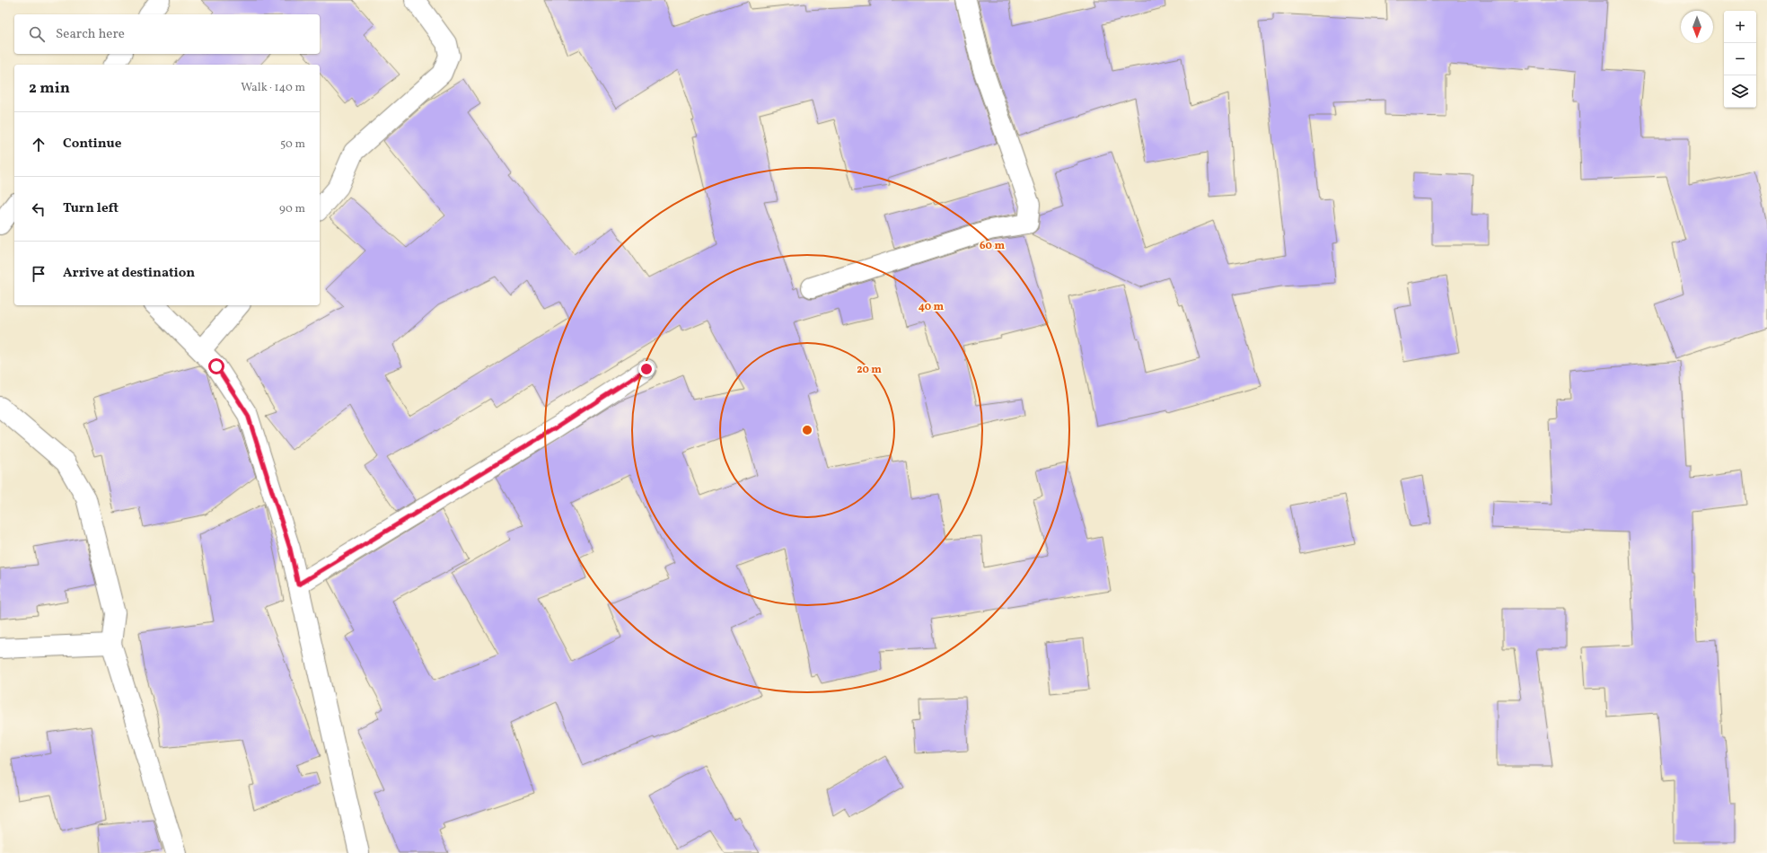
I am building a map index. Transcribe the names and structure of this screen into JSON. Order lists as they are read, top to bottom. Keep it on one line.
{"north":"bottom","page":{"map_buttons":["+","−"],"search":"Search here","heading":["2 min","Walk · 140 m"],"list":[["Continue","50 m"],["Turn left","90 m"],"Arrive at destination"]},"rings":["60 m","40 m","20 m"]}
